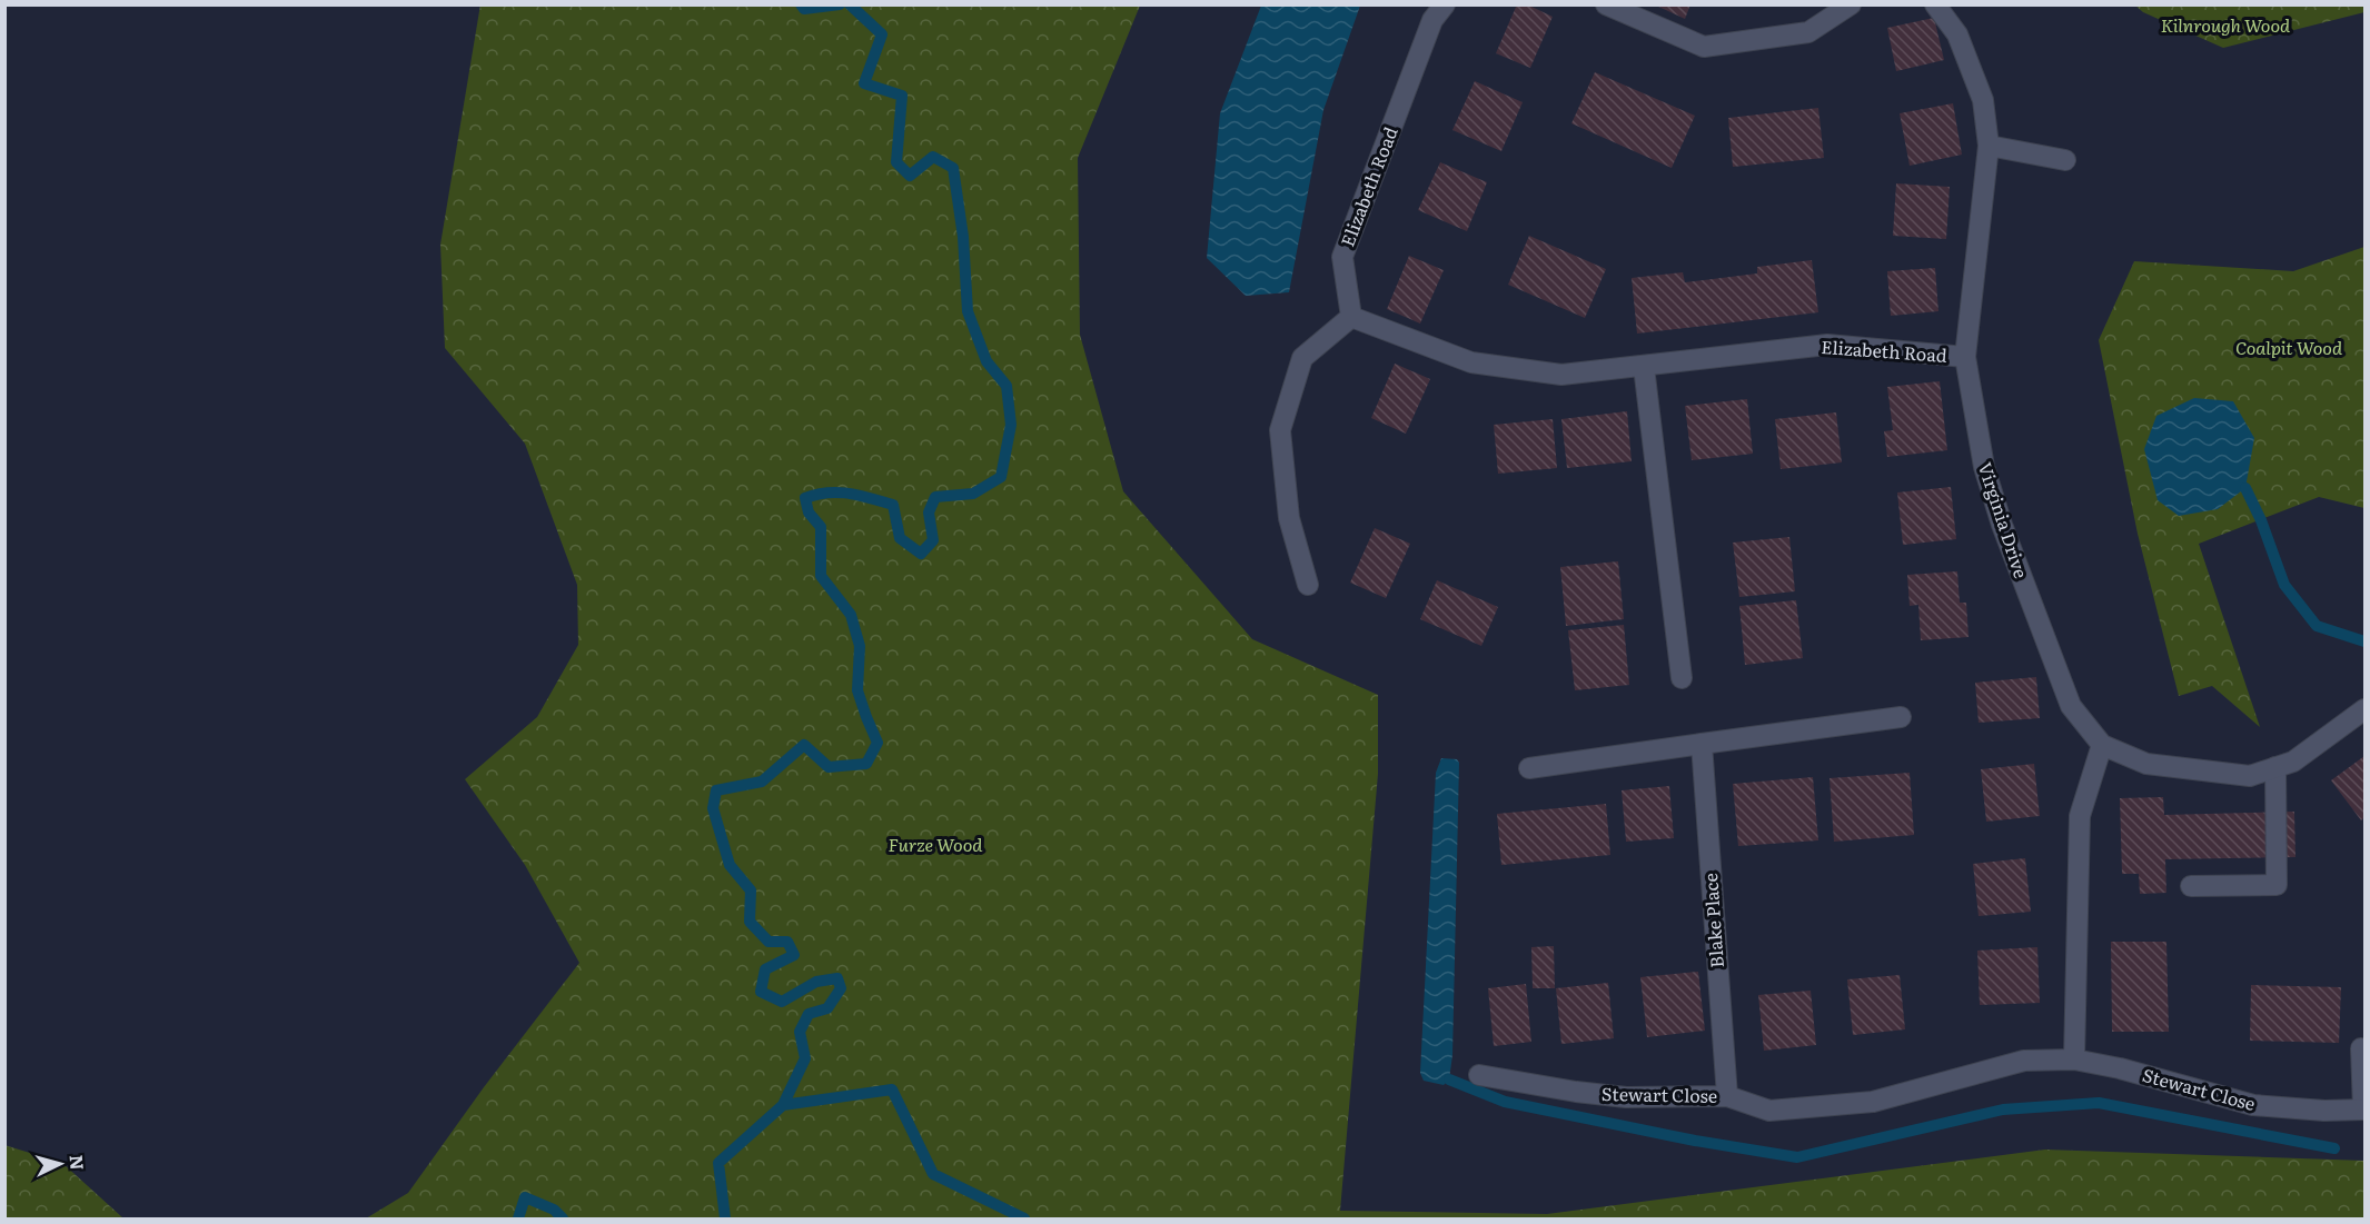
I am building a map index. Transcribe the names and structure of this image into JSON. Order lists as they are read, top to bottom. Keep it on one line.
{"streets":{"street":["Elizabeth Road","Virginia Drive","Blake Place","Stewart Close"]},"crossings":[["Elizabeth Road","Virginia Drive"],["Blake Place","Stewart Close"]],"parks":["Kilnrough Wood","Coalpit Wood","Furze Wood"],"north":"right"}
